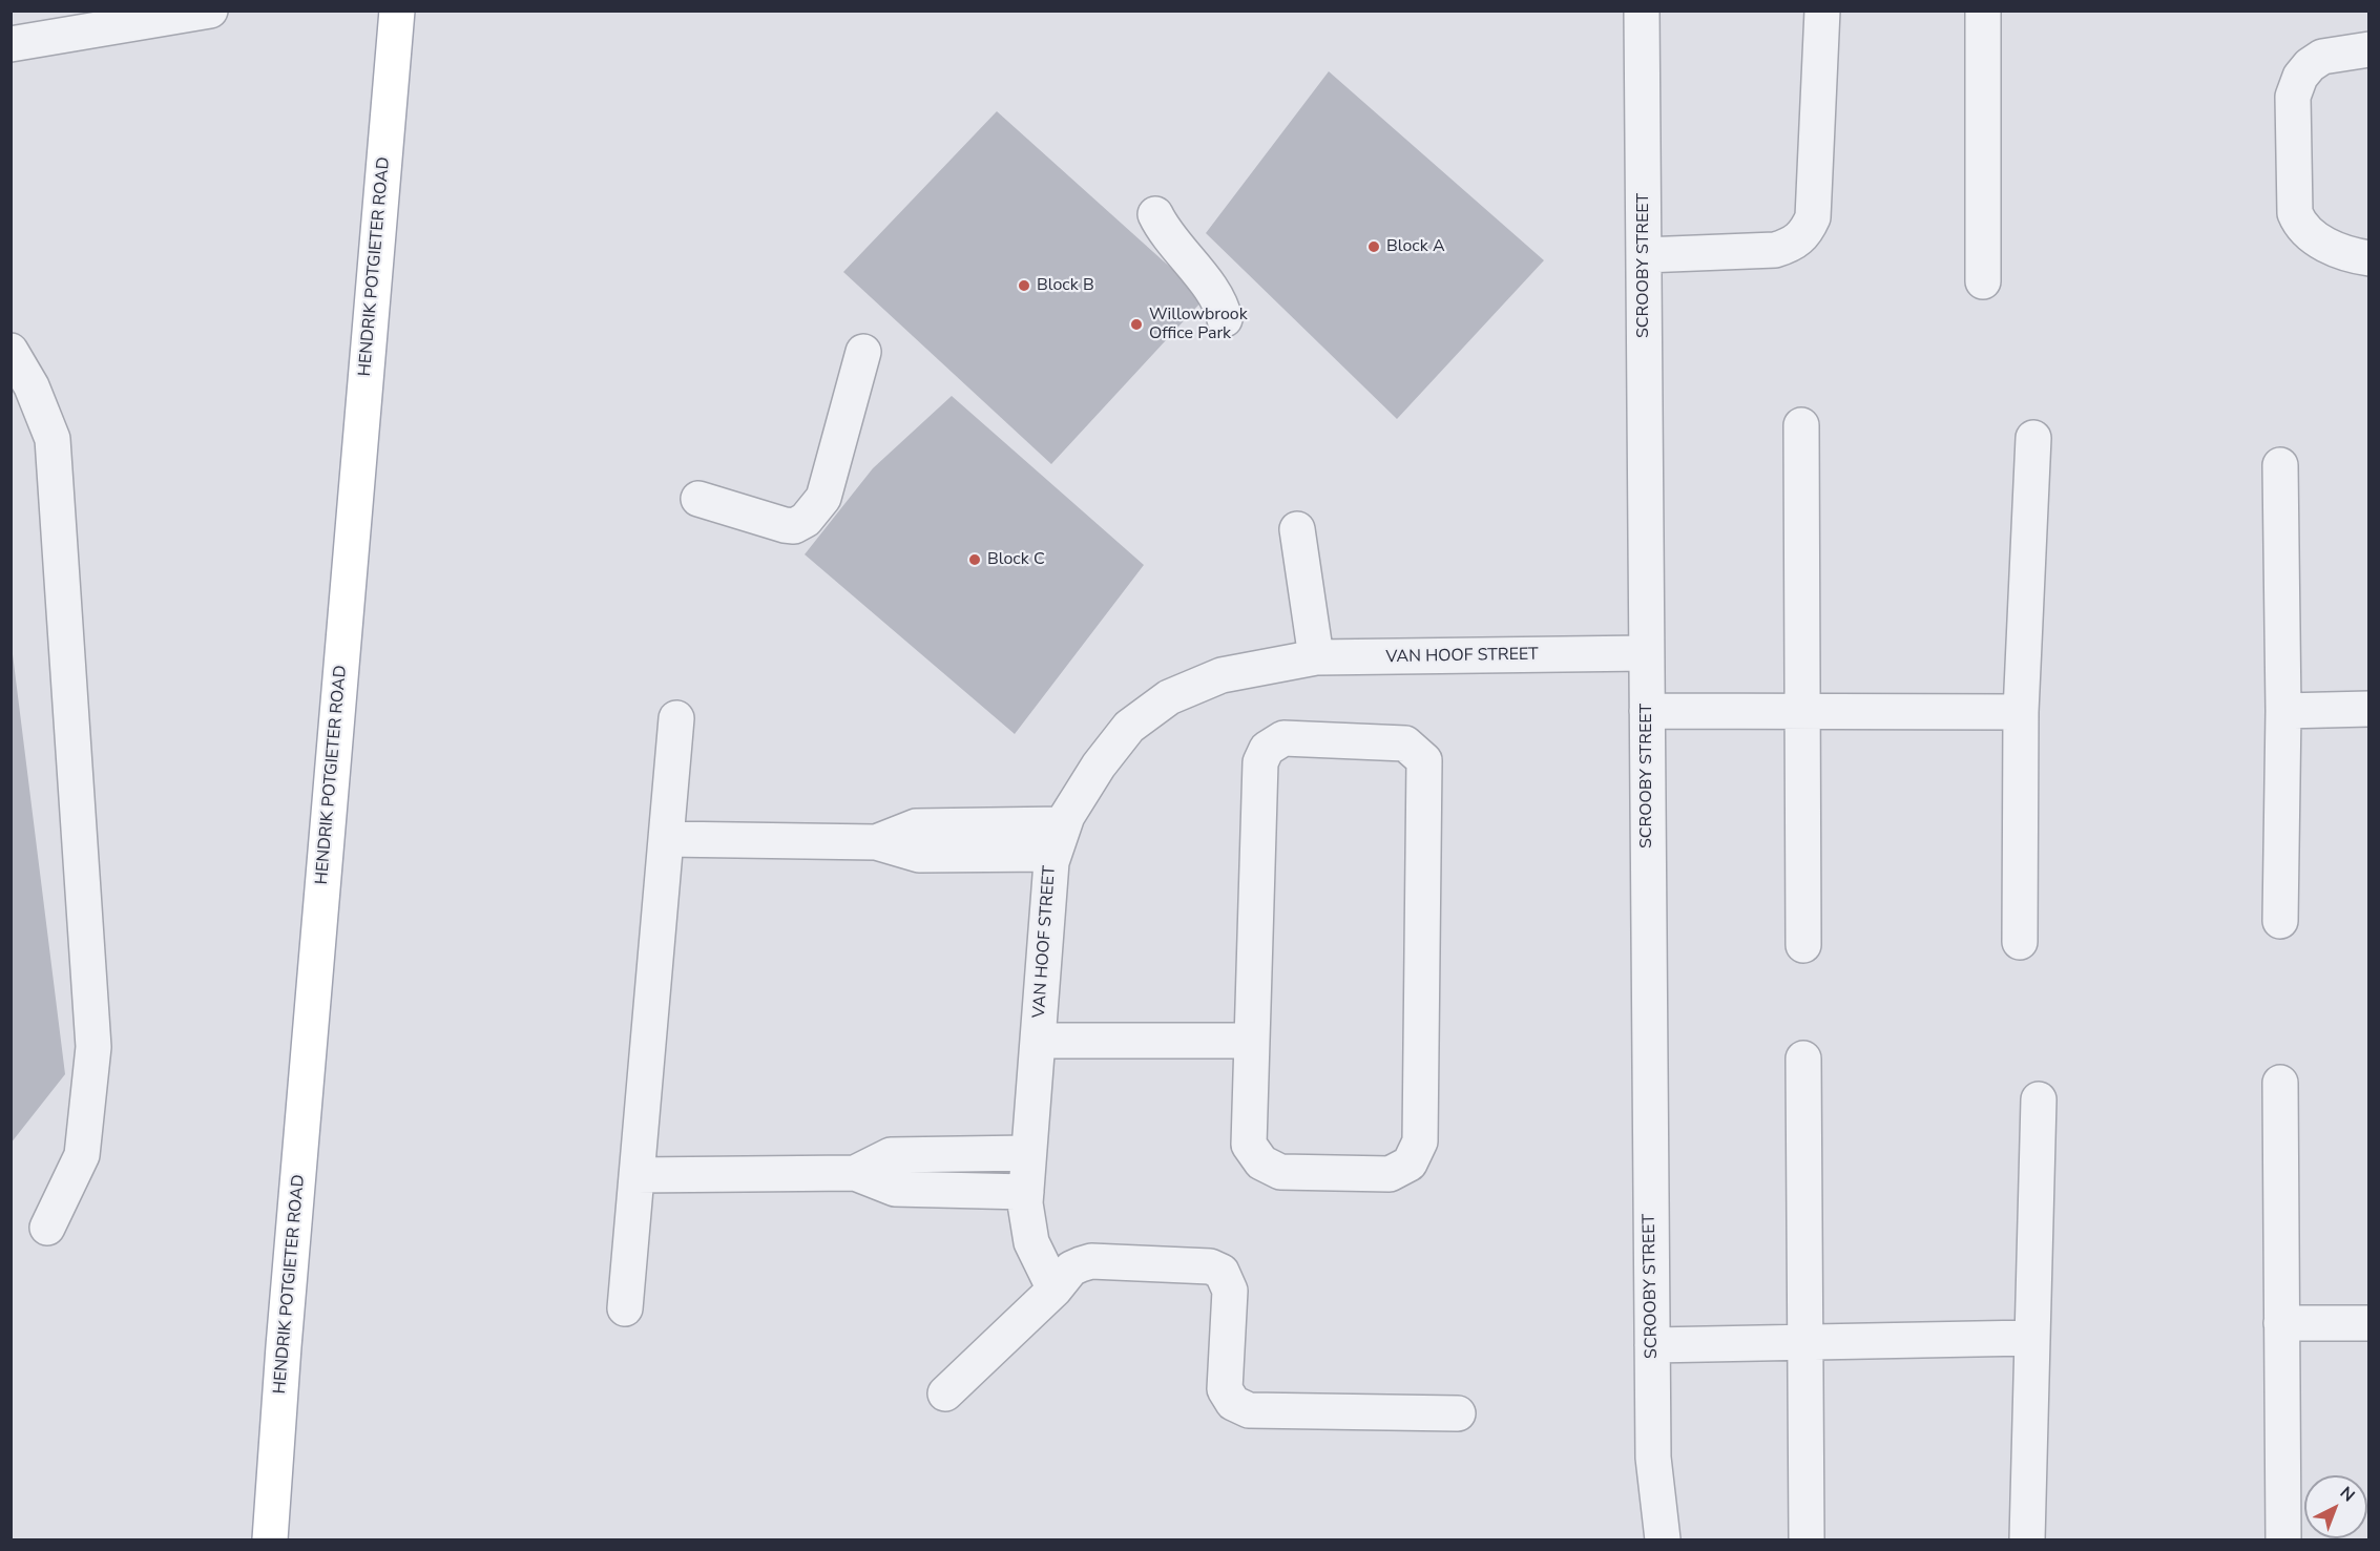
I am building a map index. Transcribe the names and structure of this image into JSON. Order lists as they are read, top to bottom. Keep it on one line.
{"streets":{"main road":["HENDRIK POTGIETER ROAD"],"street":["SCROOBY STREET","VAN HOOF STREET"]},"crossings":[["SCROOBY STREET","VAN HOOF STREET"]],"places":["Block A","Block B","Willowbrook Office Park","Block C"],"north":"top right"}
